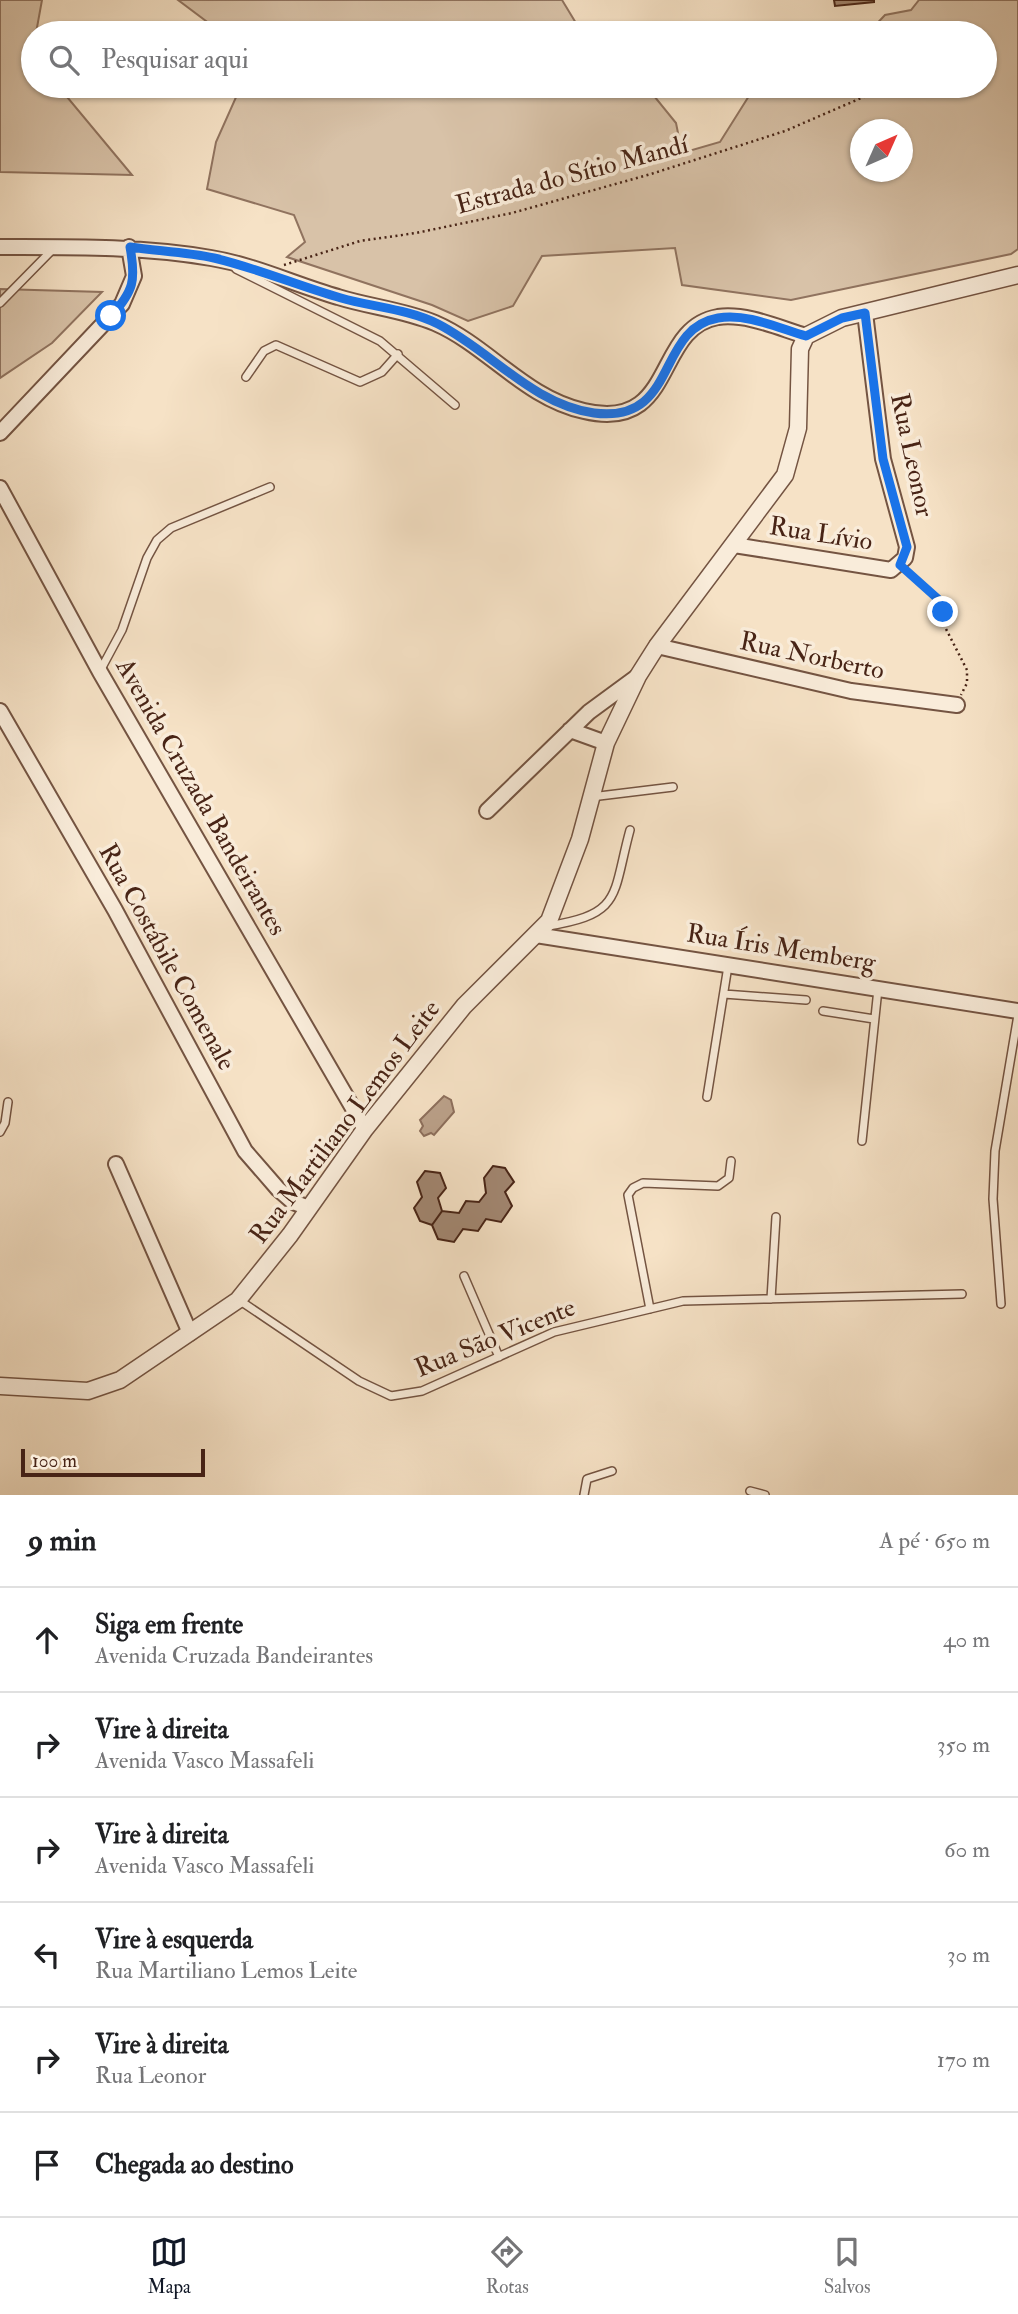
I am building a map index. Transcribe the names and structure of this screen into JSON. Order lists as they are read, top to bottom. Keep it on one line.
{"streets":{"street":["Rua Leonor","Rua Lívio","Rua Norberto","Avenida Cruzada Bandeirantes","Rua Íris Memberg","Rua Costábile Comenale","Rua Martiliano Lemos Leite"],"lane":["Rua São Vicente"],"path":["Estrada do Sítio Mandí"]},"crossings":[["Rua Leonor","Rua Lívio"],["Rua Lívio","Rua Martiliano Lemos Leite"],["Rua Norberto","Rua Martiliano Lemos Leite"],["Avenida Cruzada Bandeirantes","Rua Martiliano Lemos Leite"],["Rua Íris Memberg","Rua Martiliano Lemos Leite"],["Rua Costábile Comenale","Rua Martiliano Lemos Leite"],["Rua Martiliano Lemos Leite","Rua São Vicente"]],"scale_bar":"100 m","north":"top right","page":{"search":"Pesquisar aqui","scale":"100 m","heading":["9 min","A pé · 650 m"],"list":[["Siga em frente","Avenida Cruzada Bandeirantes","40 m"],["Vire à direita","Avenida Vasco Massafeli","350 m"],["Vire à direita","Avenida Vasco Massafeli","60 m"],["Vire à esquerda","Rua Martiliano Lemos Leite","30 m"],["Vire à direita","Rua Leonor","170 m"],"Chegada ao destino"],"nav":["Mapa","Rotas","Salvos"]}}
